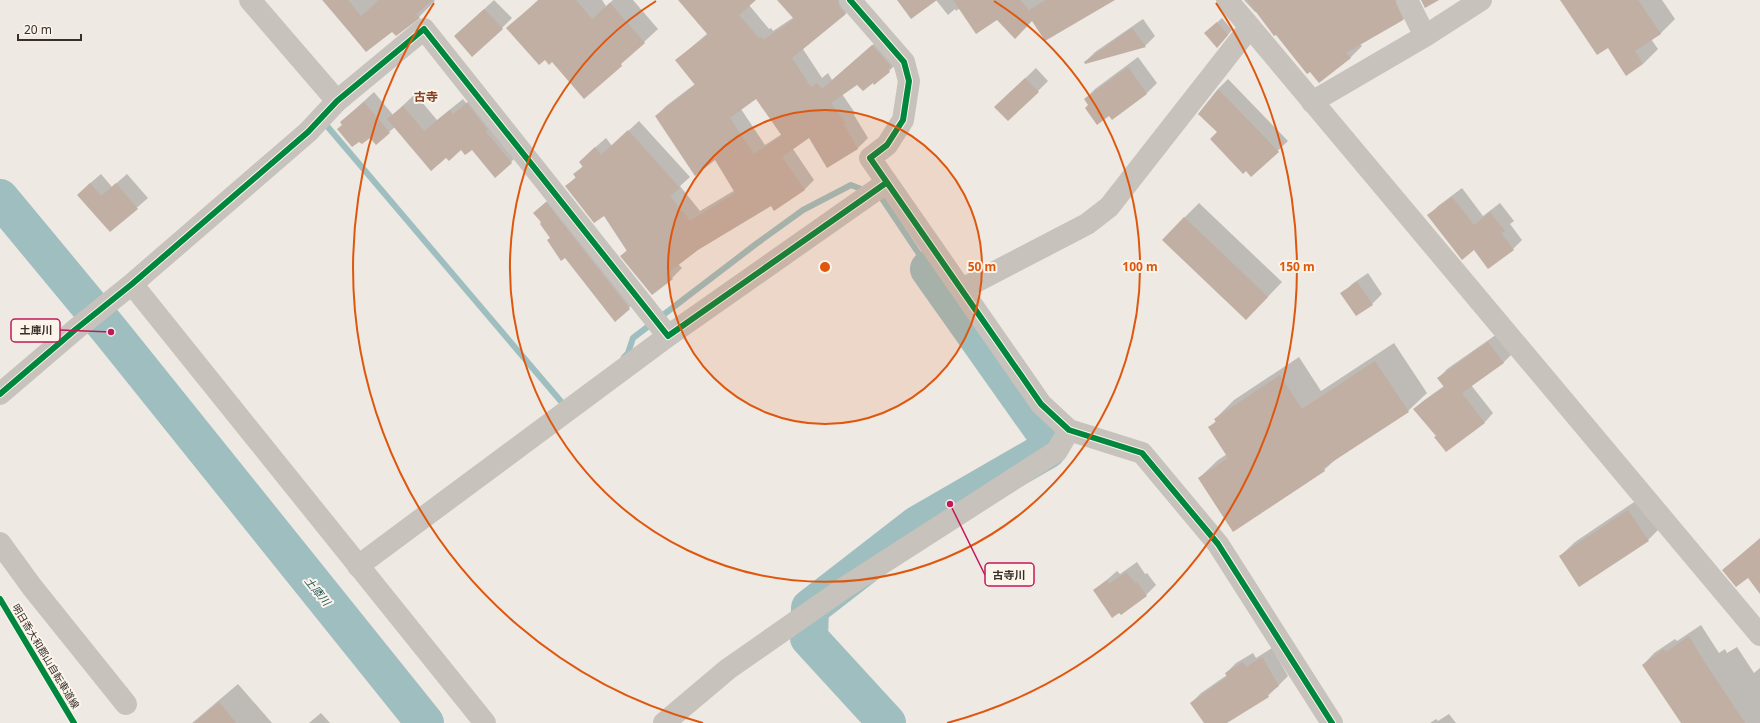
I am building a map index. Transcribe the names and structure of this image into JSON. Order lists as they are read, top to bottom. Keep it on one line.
{"streets":{"cycle path":["明日香大和郡山自転車道線"]},"districts":["古寺"],"water":["土庫川"],"places":["土庫川","古寺川"],"scale_bar":"20 m","rings":["50 m","100 m","150 m"]}
